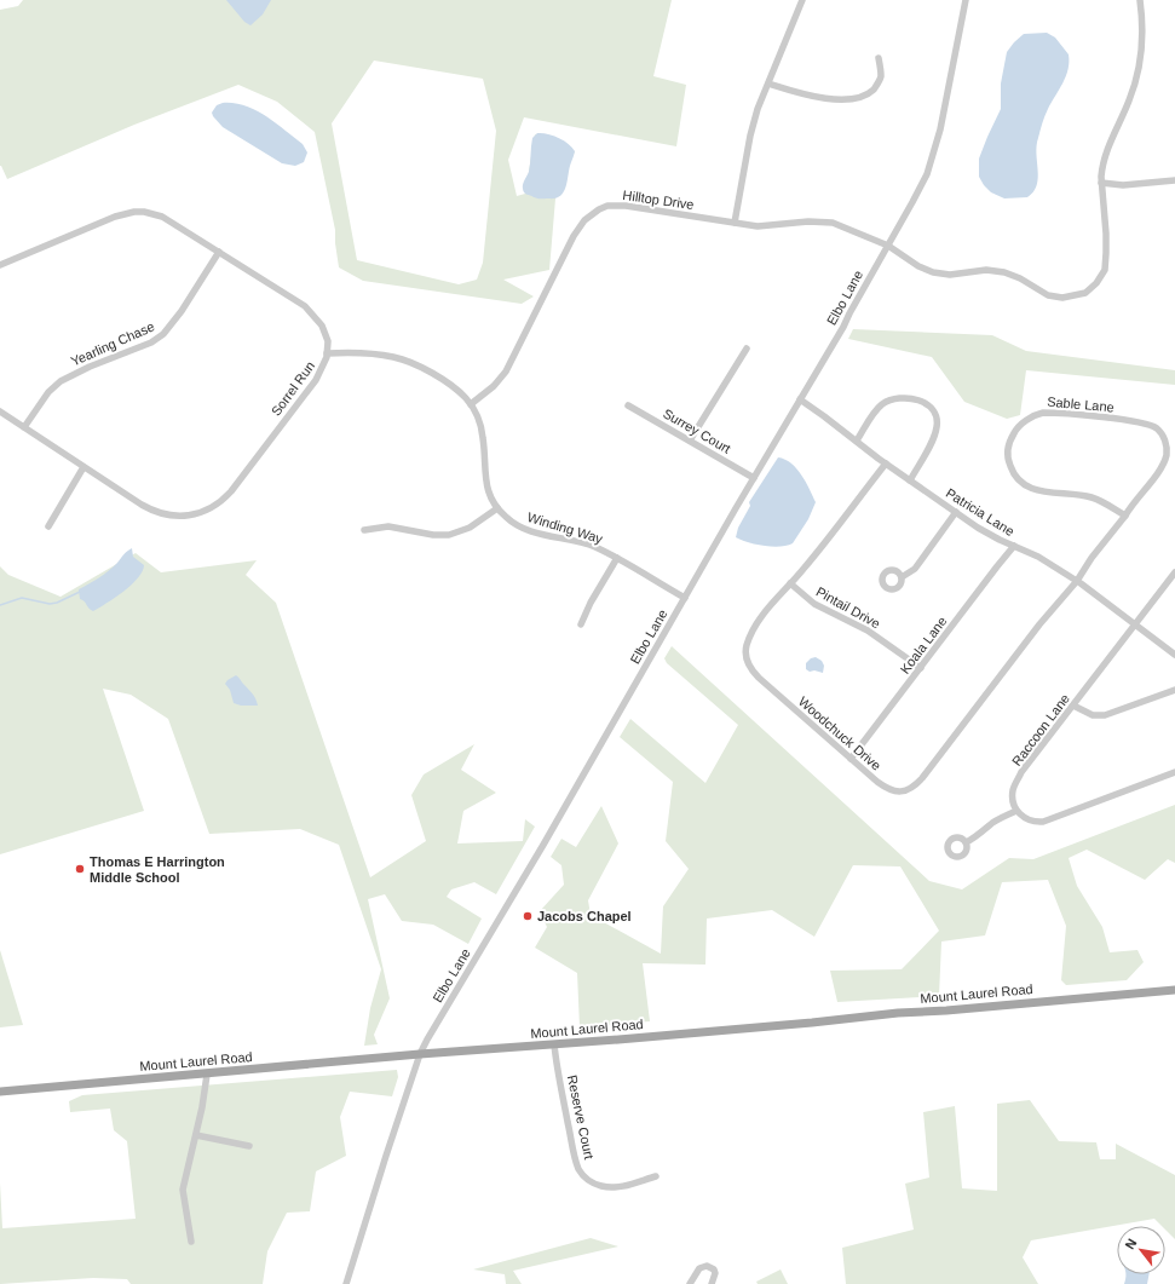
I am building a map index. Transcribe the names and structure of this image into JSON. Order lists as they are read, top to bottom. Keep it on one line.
{"streets":{"main road":["Mount Laurel Road"],"street":["Hilltop Drive","Elbo Lane","Yearling Chase","Sorrel Run","Sable Lane","Surrey Court","Patricia Lane","Winding Way","Pintail Drive","Koala Lane","Raccoon Lane","Woodchuck Drive","Reserve Court"]},"crossings":[["Hilltop Drive","Elbo Lane"],["Hilltop Drive","Winding Way"],["Elbo Lane","Surrey Court"],["Elbo Lane","Patricia Lane"],["Elbo Lane","Winding Way"],["Elbo Lane","Mount Laurel Road"],["Yearling Chase","Sorrel Run"],["Sorrel Run","Winding Way"],["Sable Lane","Patricia Lane"],["Sable Lane","Woodchuck Drive"],["Patricia Lane","Koala Lane"],["Patricia Lane","Raccoon Lane"],["Patricia Lane","Woodchuck Drive"],["Pintail Drive","Koala Lane"],["Pintail Drive","Woodchuck Drive"],["Koala Lane","Woodchuck Drive"],["Mount Laurel Road","Reserve Court"]],"places":["Thomas E Harrington Middle School","Jacobs Chapel"],"north":"top left"}
